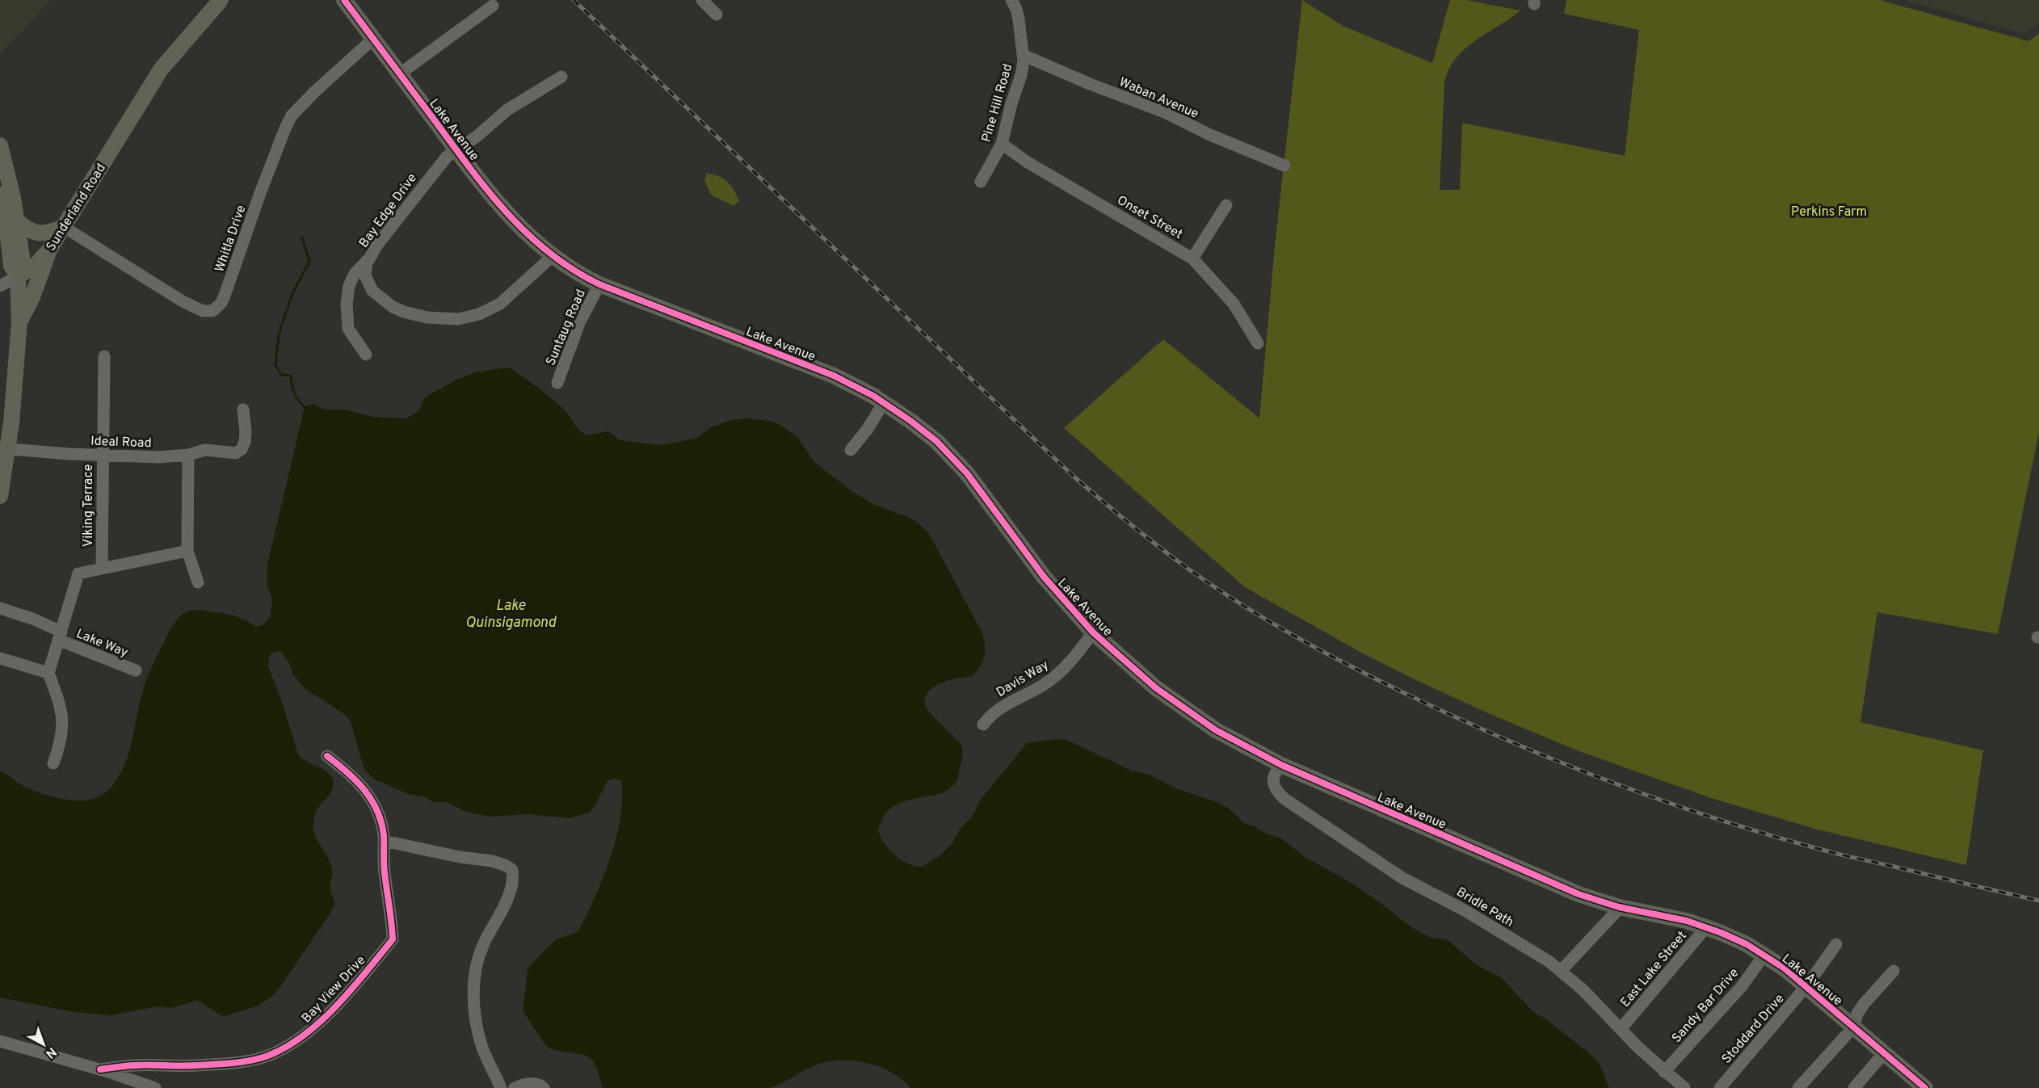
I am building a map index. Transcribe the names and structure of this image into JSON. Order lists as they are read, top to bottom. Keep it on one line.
{"streets":{"main road":["Lake Avenue","Sunderland Road"],"street":["Waban Avenue","Pine Hill Road","Bay Edge Drive","Onset Street","Whitla Drive","Suntaug Road","Ideal Road","Viking Terrace","Lake Way","Davis Way","Bridle Path","East Lake Street","Bay View Drive","Sandy Bar Drive","Stoddard Drive"]},"crossings":[["Waban Avenue","Pine Hill Road"],["Pine Hill Road","Onset Street"],["Lake Avenue","Bay Edge Drive"],["Lake Avenue","Whitla Drive"],["Lake Avenue","Suntaug Road"],["Lake Avenue","Davis Way"],["Lake Avenue","Bridle Path"],["Lake Avenue","East Lake Street"],["Lake Avenue","Sandy Bar Drive"],["Lake Avenue","Stoddard Drive"],["Sunderland Road","Whitla Drive"],["Ideal Road","Viking Terrace"],["Bridle Path","East Lake Street"],["Bridle Path","Sandy Bar Drive"]],"water":["Lake Quinsigamond"],"parks":["Perkins Farm"],"north":"bottom right"}
